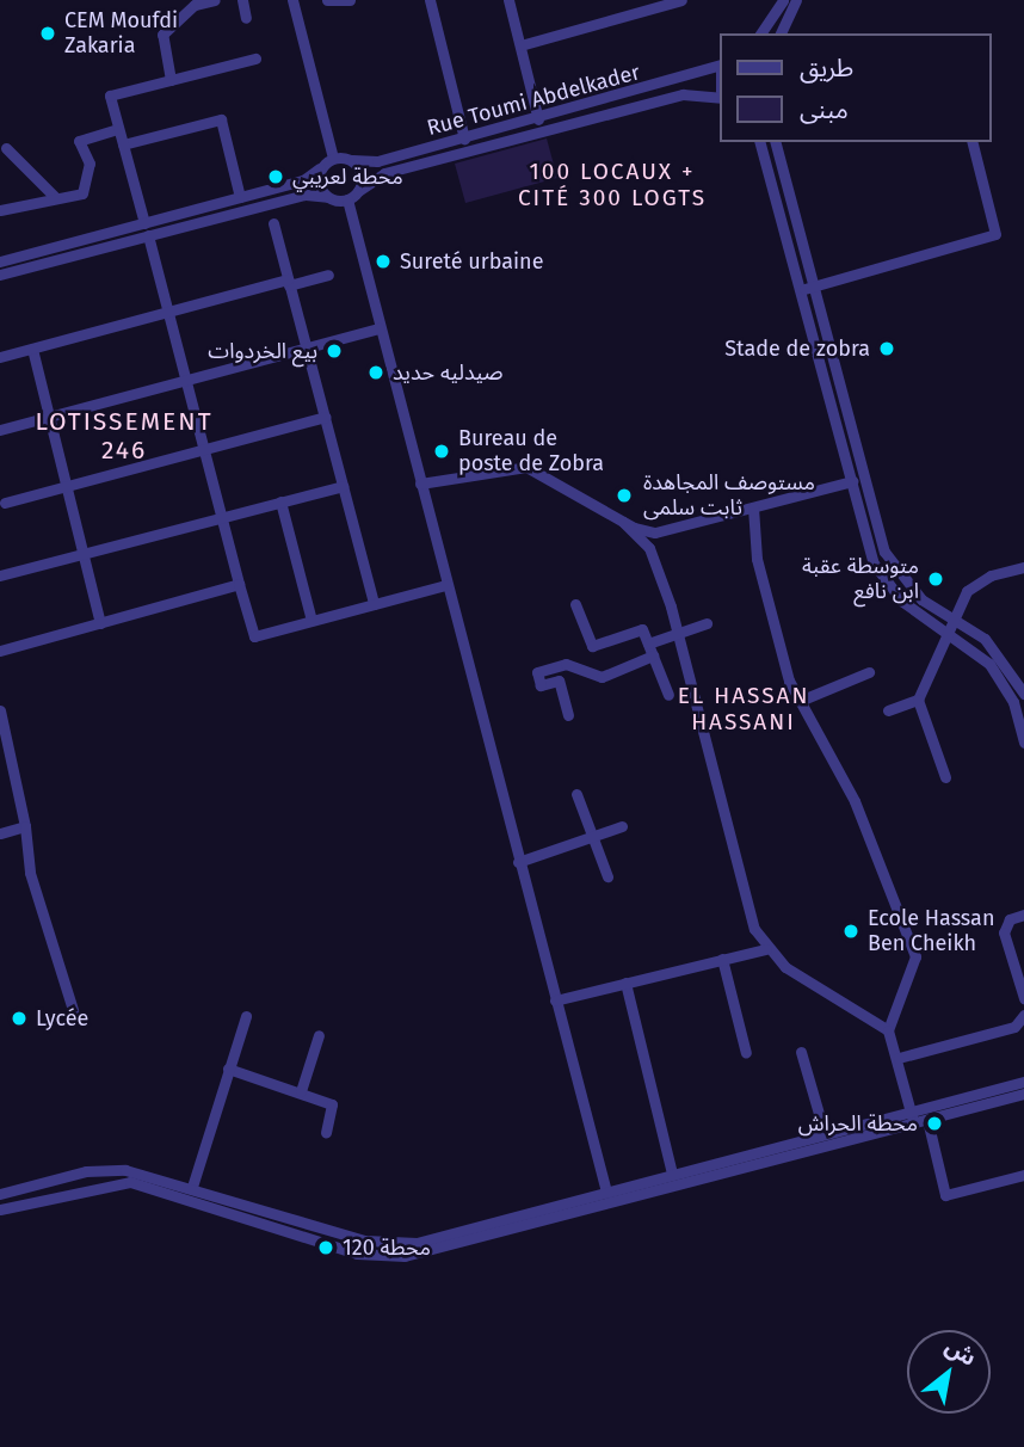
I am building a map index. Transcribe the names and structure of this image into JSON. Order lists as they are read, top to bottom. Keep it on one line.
{"streets":{"street":["Rue Toumi Abdelkader"]},"districts":["100 LOCAUX + CITÉ 300 LOGTS","LOTISSEMENT 246","EL HASSAN HASSANI"],"places":["CEM Moufdi Zakaria","محطة لعريبي","Sureté urbaine","Stade de zobra","بيع الخردوات","صيدليه حديد","Bureau de poste de Zobra","مستوصف المجاهدة ثابت سلمى","متوسطة عقبة ابن نافع","Ecole Hassan Ben Cheikh","Lycée","محطة الحراش","محطة 120"],"legend":["طريق","مبنى"],"north":"top right"}
